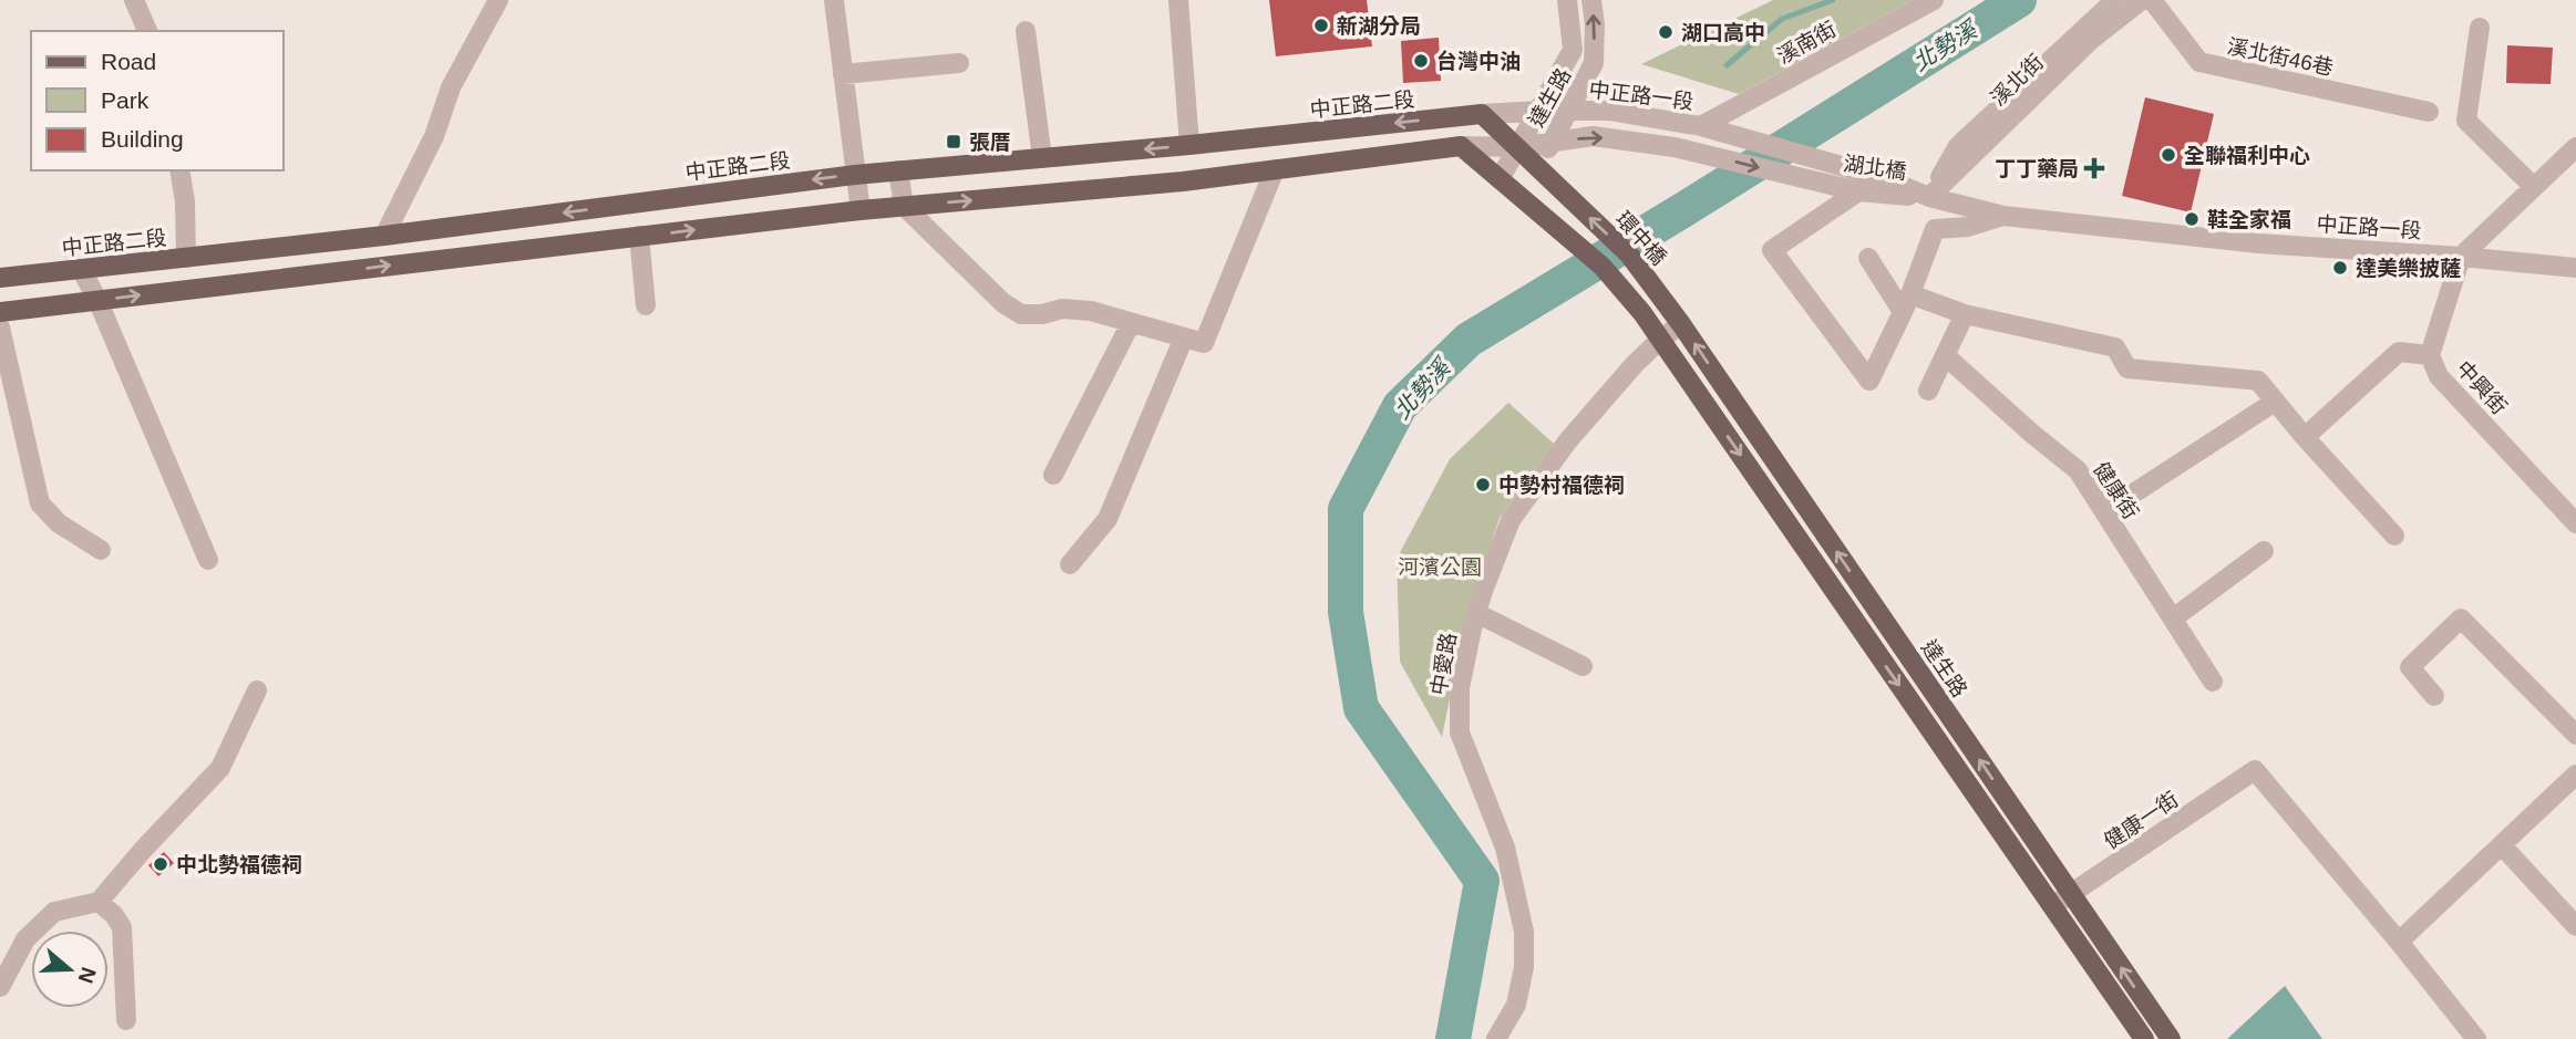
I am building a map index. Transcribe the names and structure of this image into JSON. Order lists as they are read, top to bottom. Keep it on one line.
{"streets":{"main road":["達生路","中正路二段","環中橋"],"street":["溪南街","溪北街46巷","溪北街","中正路一段","湖北橋","中興街","健康街","中愛路","健康一街"]},"crossings":[["溪南街","中正路一段"],["溪南街","湖北橋"],["溪北街","中正路一段"],["溪北街","湖北橋"],["中正路一段","達生路"],["中正路一段","中正路二段"],["中正路一段","湖北橋"],["中正路一段","中興街"],["達生路","中正路二段"],["達生路","湖北橋"],["達生路","環中橋"],["達生路","中愛路"],["達生路","健康一街"],["環中橋","中愛路"]],"one_way":["達生路"],"water":["北勢溪"],"parks":["河濱公園"],"places":{"other":["新湖分局","湖口高中","台灣中油","全聯福利中心","鞋全家福","達美樂披薩","中勢村福德祠","中北勢福德祠"],"transit":["張厝"],"health":["丁丁藥局"]},"legend":["Road","Park","Building"],"north":"right"}
